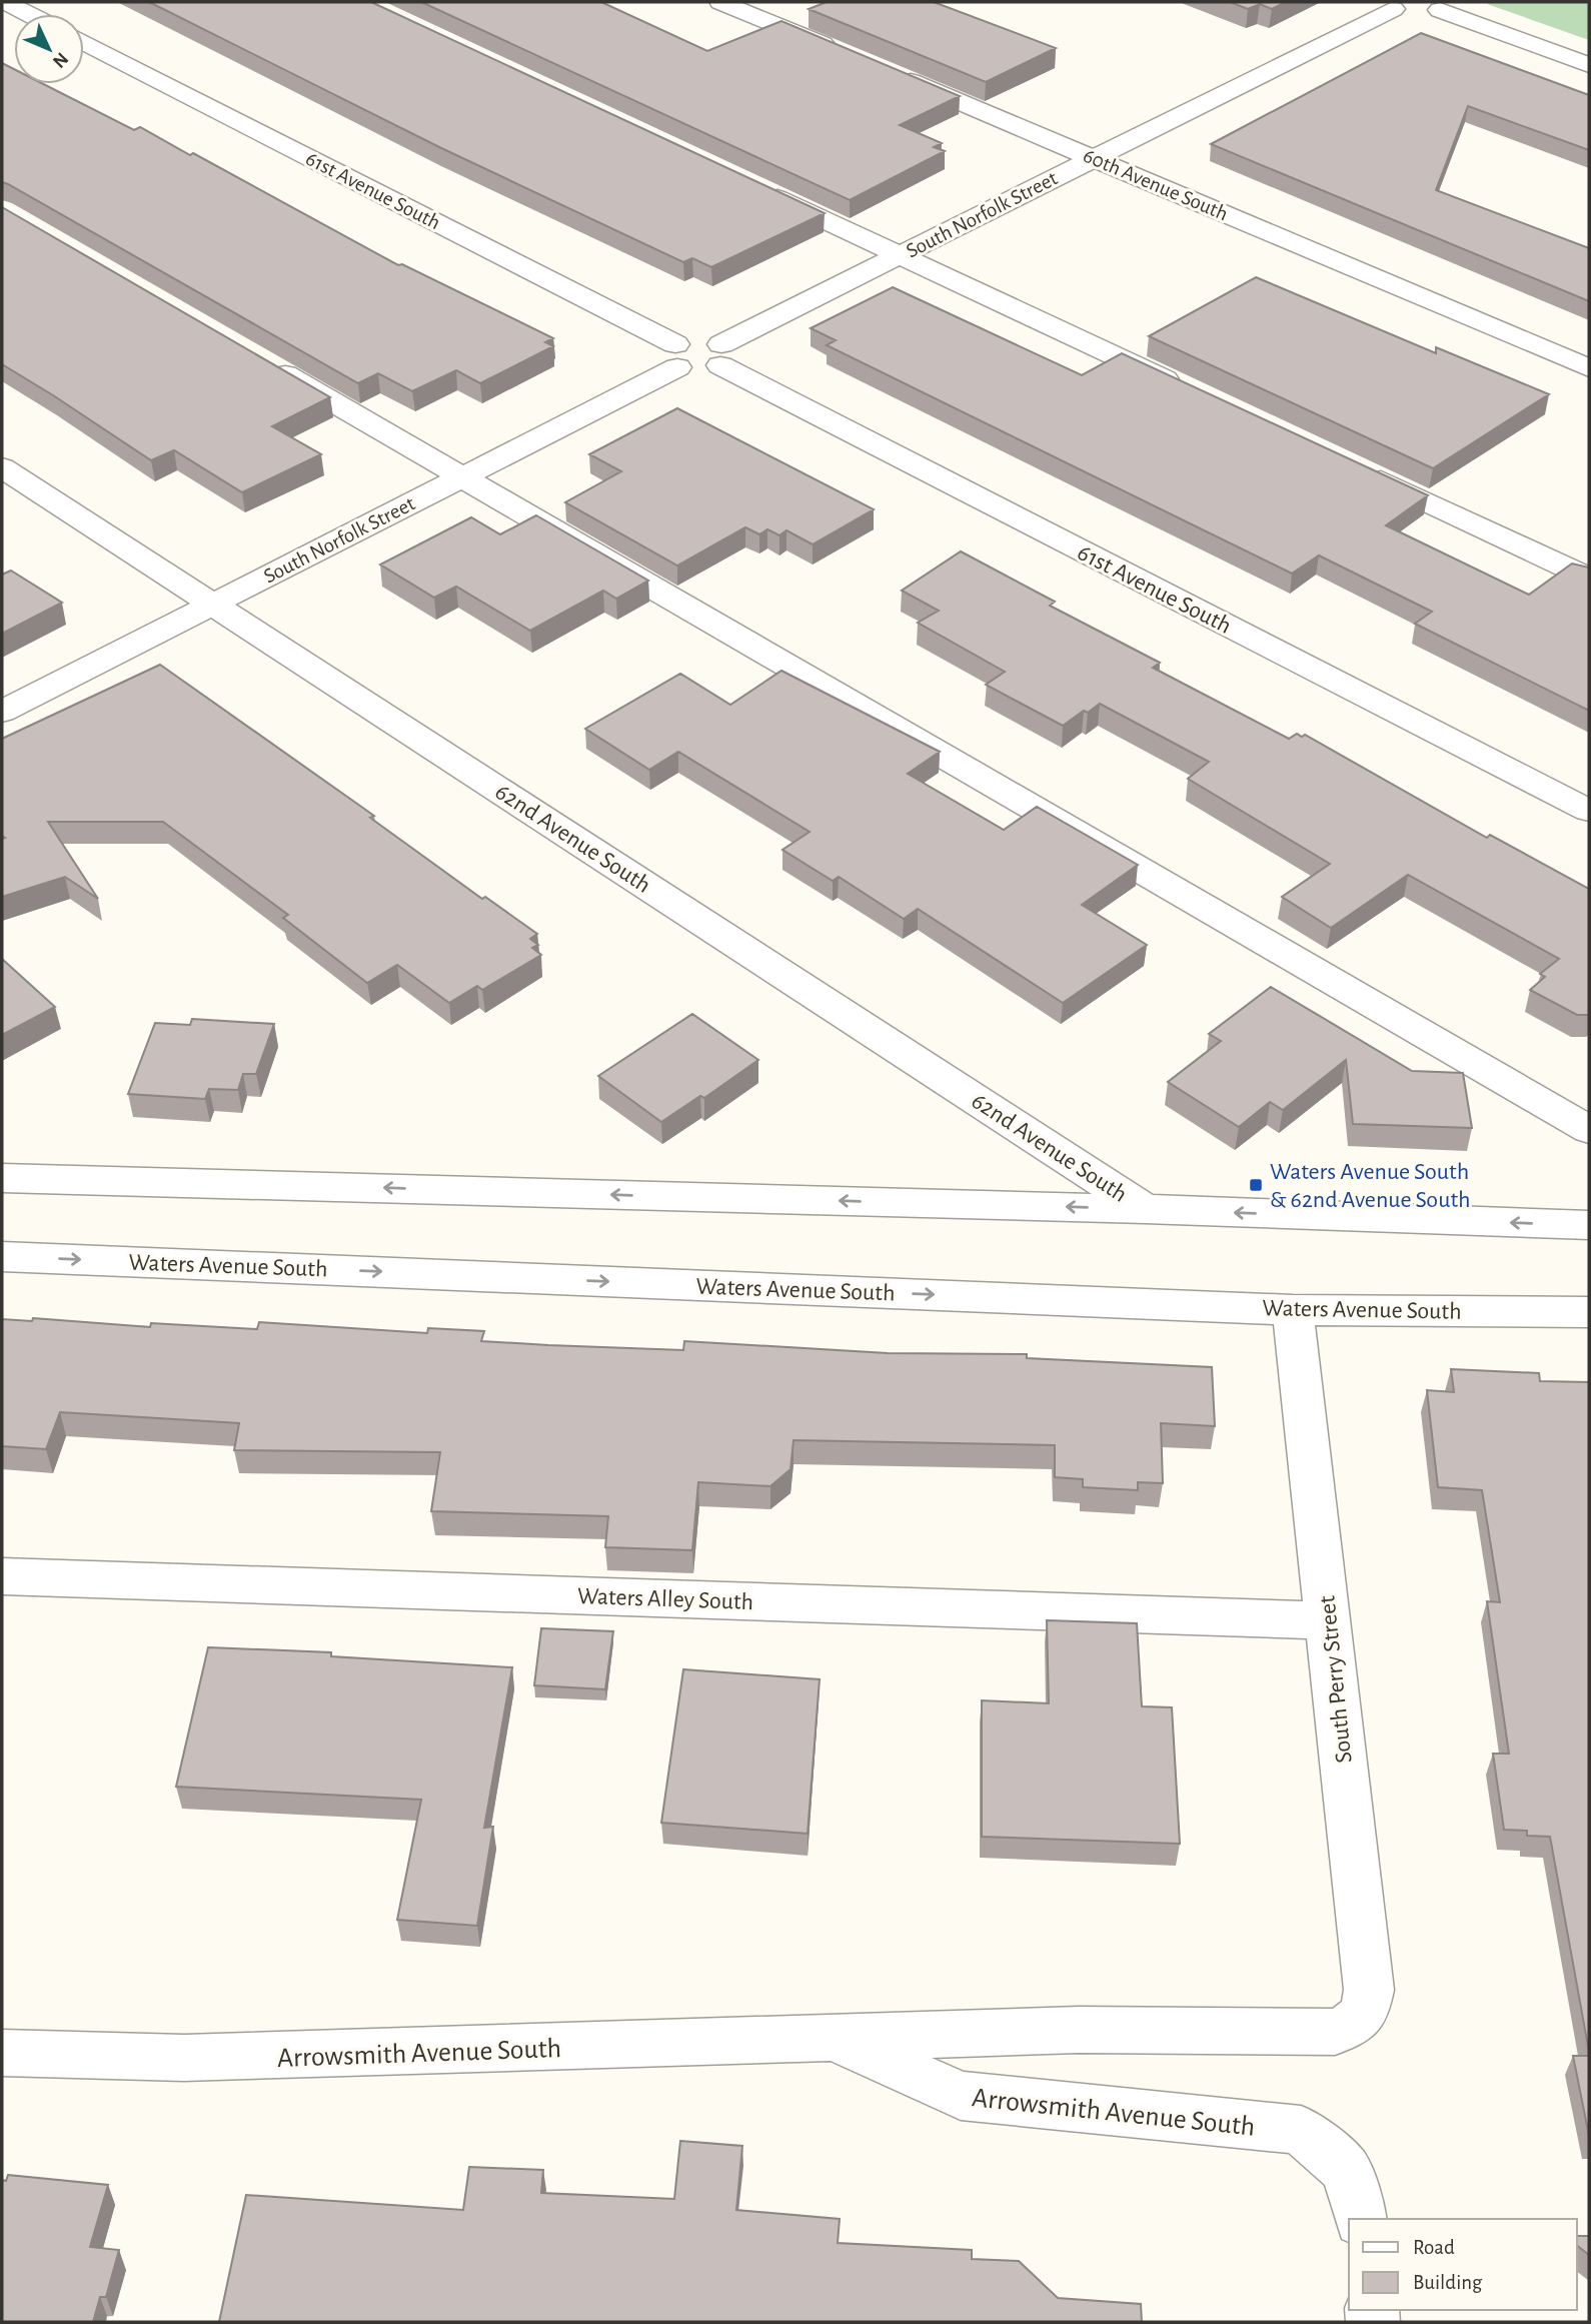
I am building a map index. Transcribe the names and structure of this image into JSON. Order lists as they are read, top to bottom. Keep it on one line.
{"streets":{"street":["60th Avenue South","61st Avenue South","South Norfolk Street","62nd Avenue South","Waters Avenue South","Waters Alley South","South Perry Street","Arrowsmith Avenue South"]},"crossings":[["60th Avenue South","South Norfolk Street"],["61st Avenue South","South Norfolk Street"],["South Norfolk Street","62nd Avenue South"],["Waters Avenue South","South Perry Street"],["Waters Alley South","South Perry Street"],["South Perry Street","Arrowsmith Avenue South"]],"places":{"transit":["Waters Avenue South & 62nd Avenue South"]},"legend":["Road","Building"],"north":"bottom right"}
